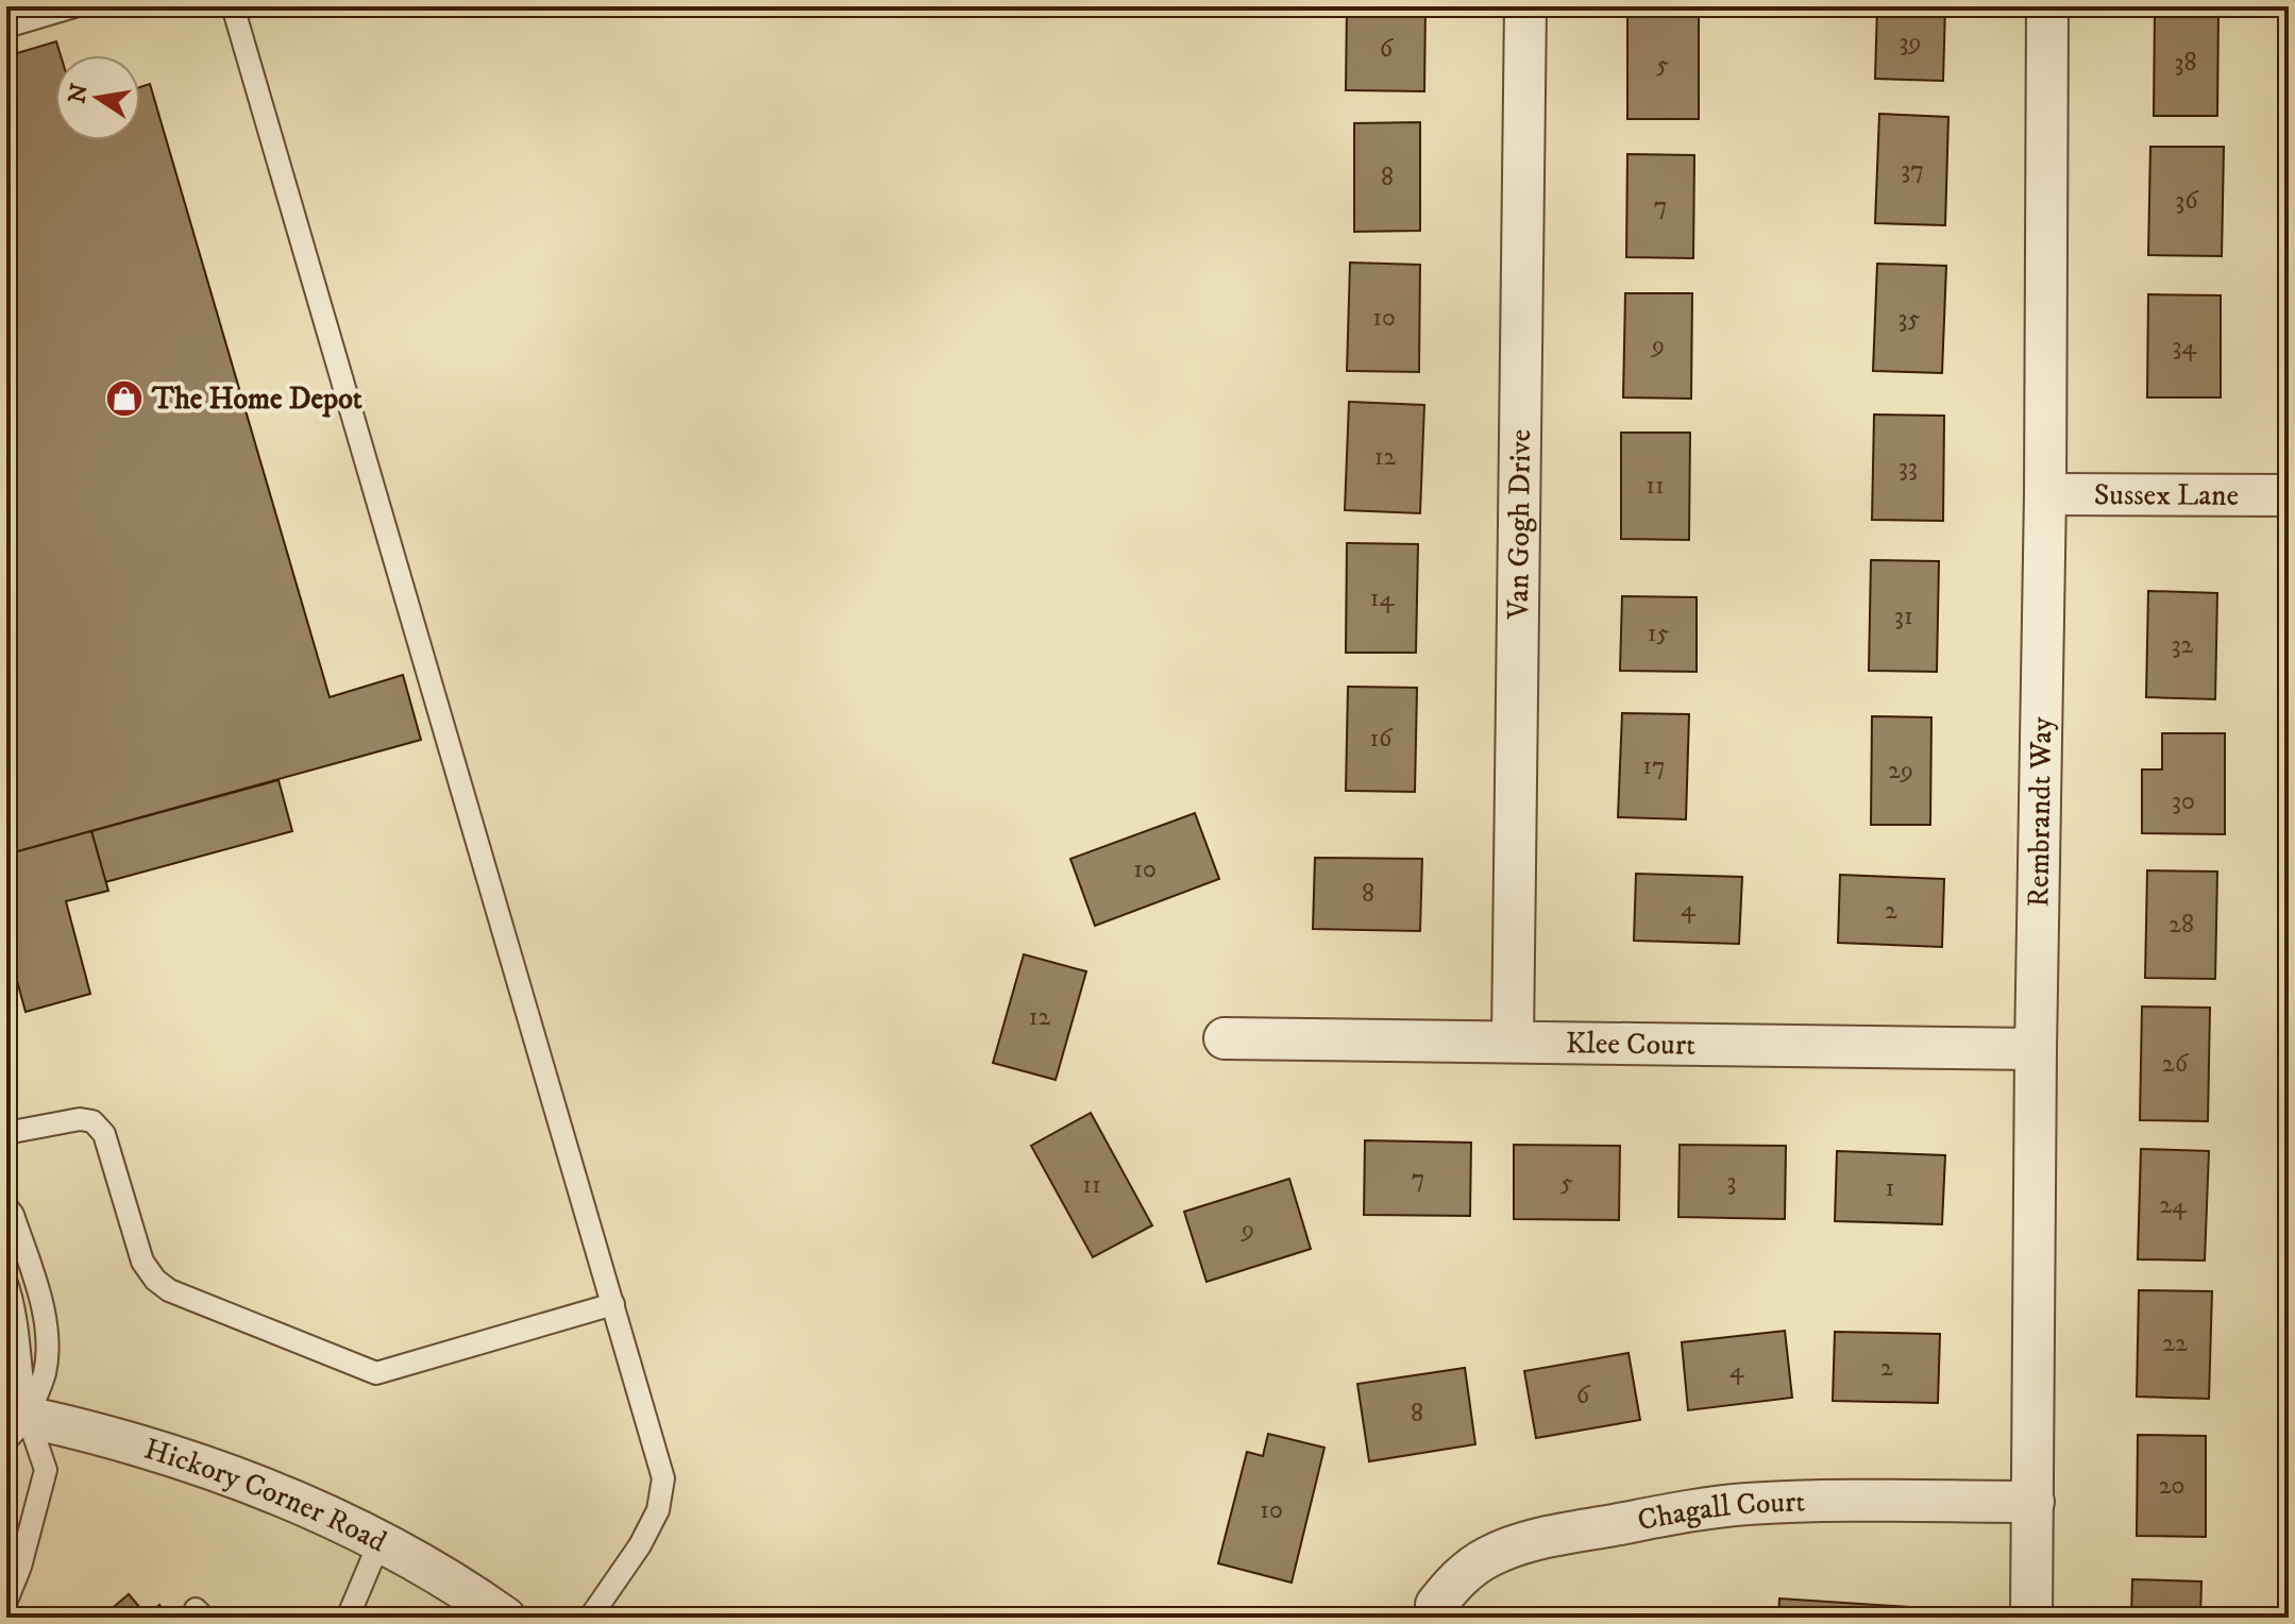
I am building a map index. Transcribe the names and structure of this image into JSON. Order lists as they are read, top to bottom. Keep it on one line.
{"streets":{"street":["Sussex Lane","Van Gogh Drive","Rembrandt Way","Klee Court","Hickory Corner Road","Chagall Court"]},"crossings":[["Sussex Lane","Rembrandt Way"],["Van Gogh Drive","Klee Court"],["Rembrandt Way","Klee Court"],["Rembrandt Way","Chagall Court"]],"places":{"shop":["The Home Depot"]},"house_numbers":["39","6","38","5","37","8","36","7","10","35","9","34","12","33","11","14","31","15","32","16","17","29","30","10","8","4","2","28","12","26","7","3","5","11","1","24","9","22","2","4","6","8","20","10"],"north":"left"}
